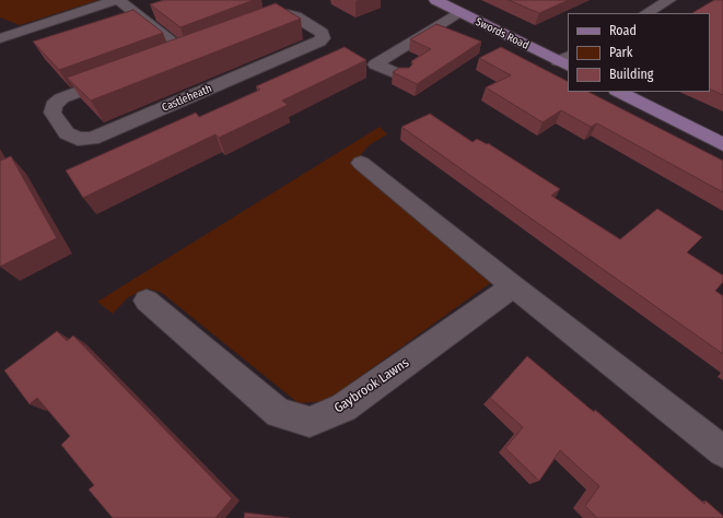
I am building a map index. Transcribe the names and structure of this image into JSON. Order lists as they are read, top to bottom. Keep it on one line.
{"streets":{"main road":["Swords Road"],"street":["Castleheath","Gaybrook Lawns"]},"legend":["Road","Park","Building"]}
